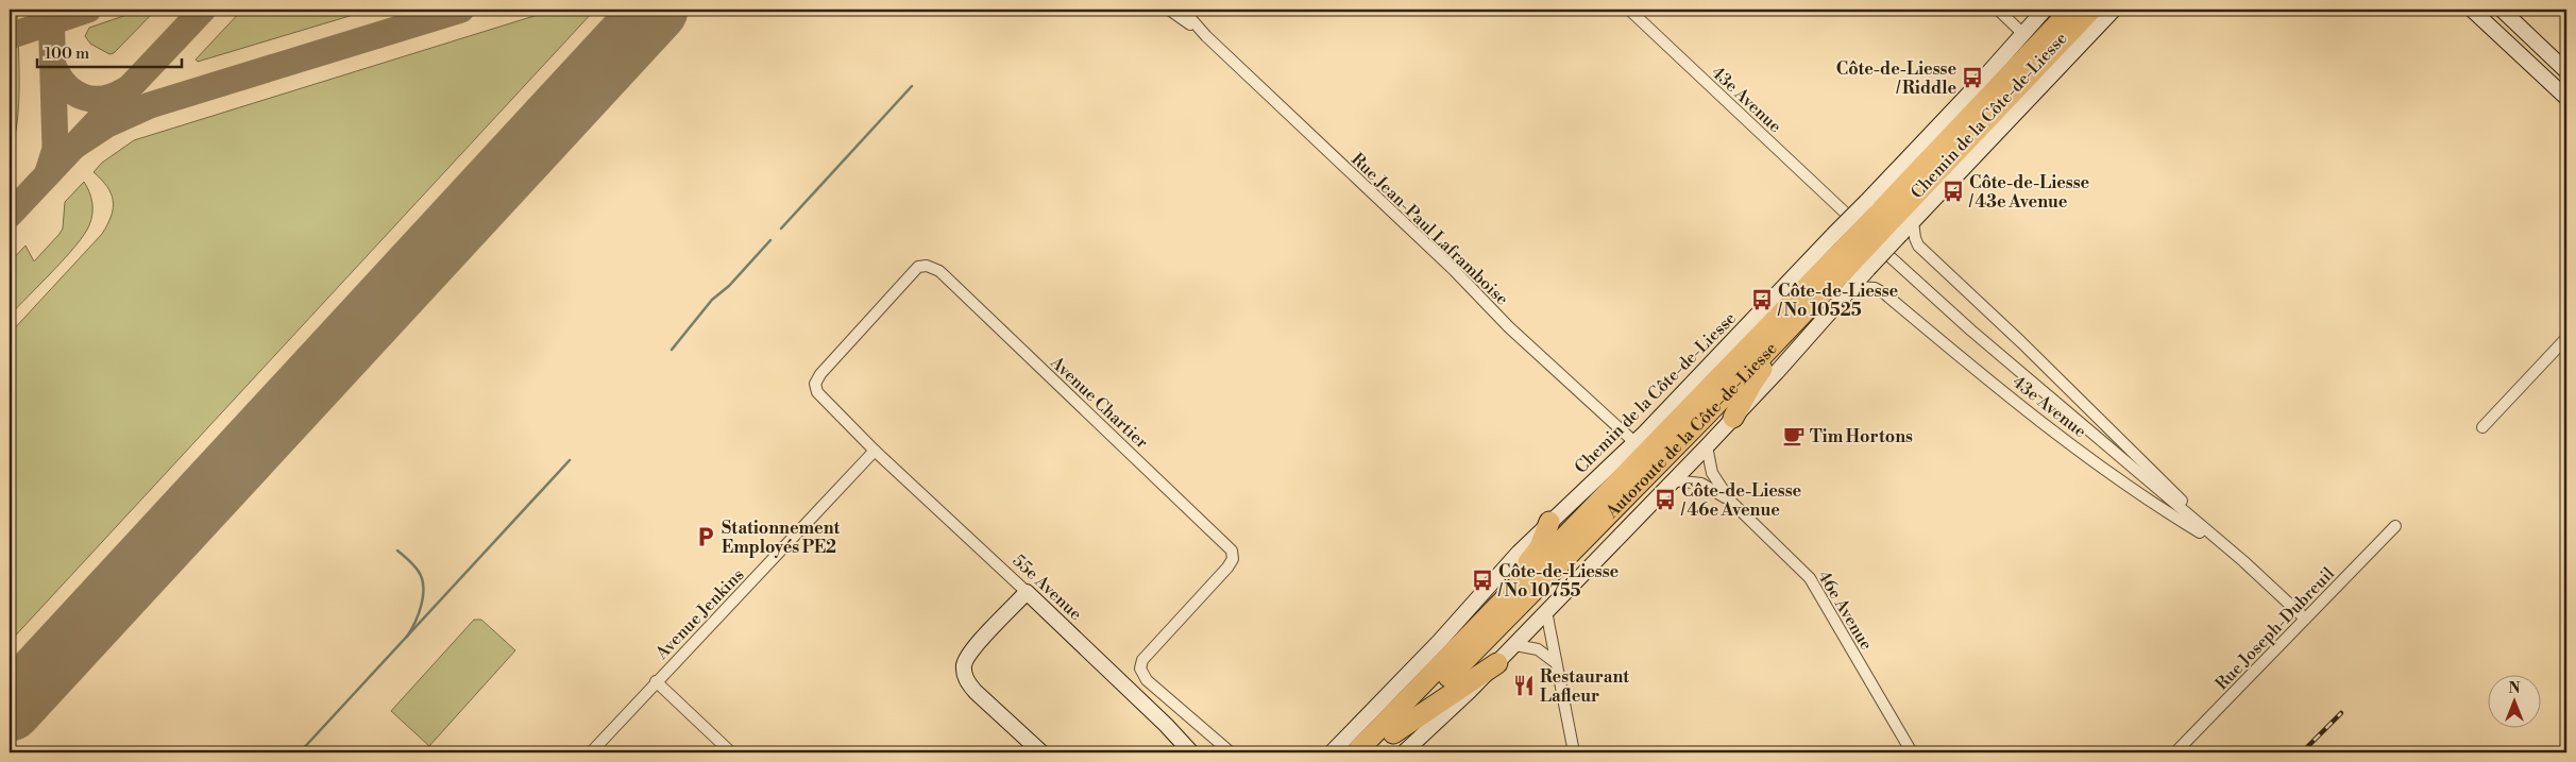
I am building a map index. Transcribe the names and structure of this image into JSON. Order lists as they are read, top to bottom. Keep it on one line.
{"streets":{"highway":["Autoroute de la Côte-de-Liesse"],"main road":["Chemin de la Côte-de-Liesse","55e Avenue"],"street":["43e Avenue","Rue Jean-Paul Laframboise","Avenue Chartier","46e Avenue","Avenue Jenkins","Rue Joseph-Dubreuil"]},"crossings":[["43e Avenue","Chemin de la Côte-de-Liesse"],["43e Avenue","Rue Joseph-Dubreuil"],["Chemin de la Côte-de-Liesse","Rue Jean-Paul Laframboise"],["Chemin de la Côte-de-Liesse","Autoroute de la Côte-de-Liesse"],["Chemin de la Côte-de-Liesse","46e Avenue"],["Avenue Chartier","55e Avenue"],["Avenue Chartier","Avenue Jenkins"],["55e Avenue","Avenue Jenkins"]],"places":{"bus stop":["Côte-de-Liesse / Riddle","Côte-de-Liesse / 43e Avenue","Côte-de-Liesse / No 10525","Côte-de-Liesse / 46e Avenue","Côte-de-Liesse / No 10755"],"cafe":["Tim Hortons"],"parking":["Stationnement Employés PE2"],"restaurant":["Restaurant Lafleur"]},"scale_bar":"100 m","north":"top"}
